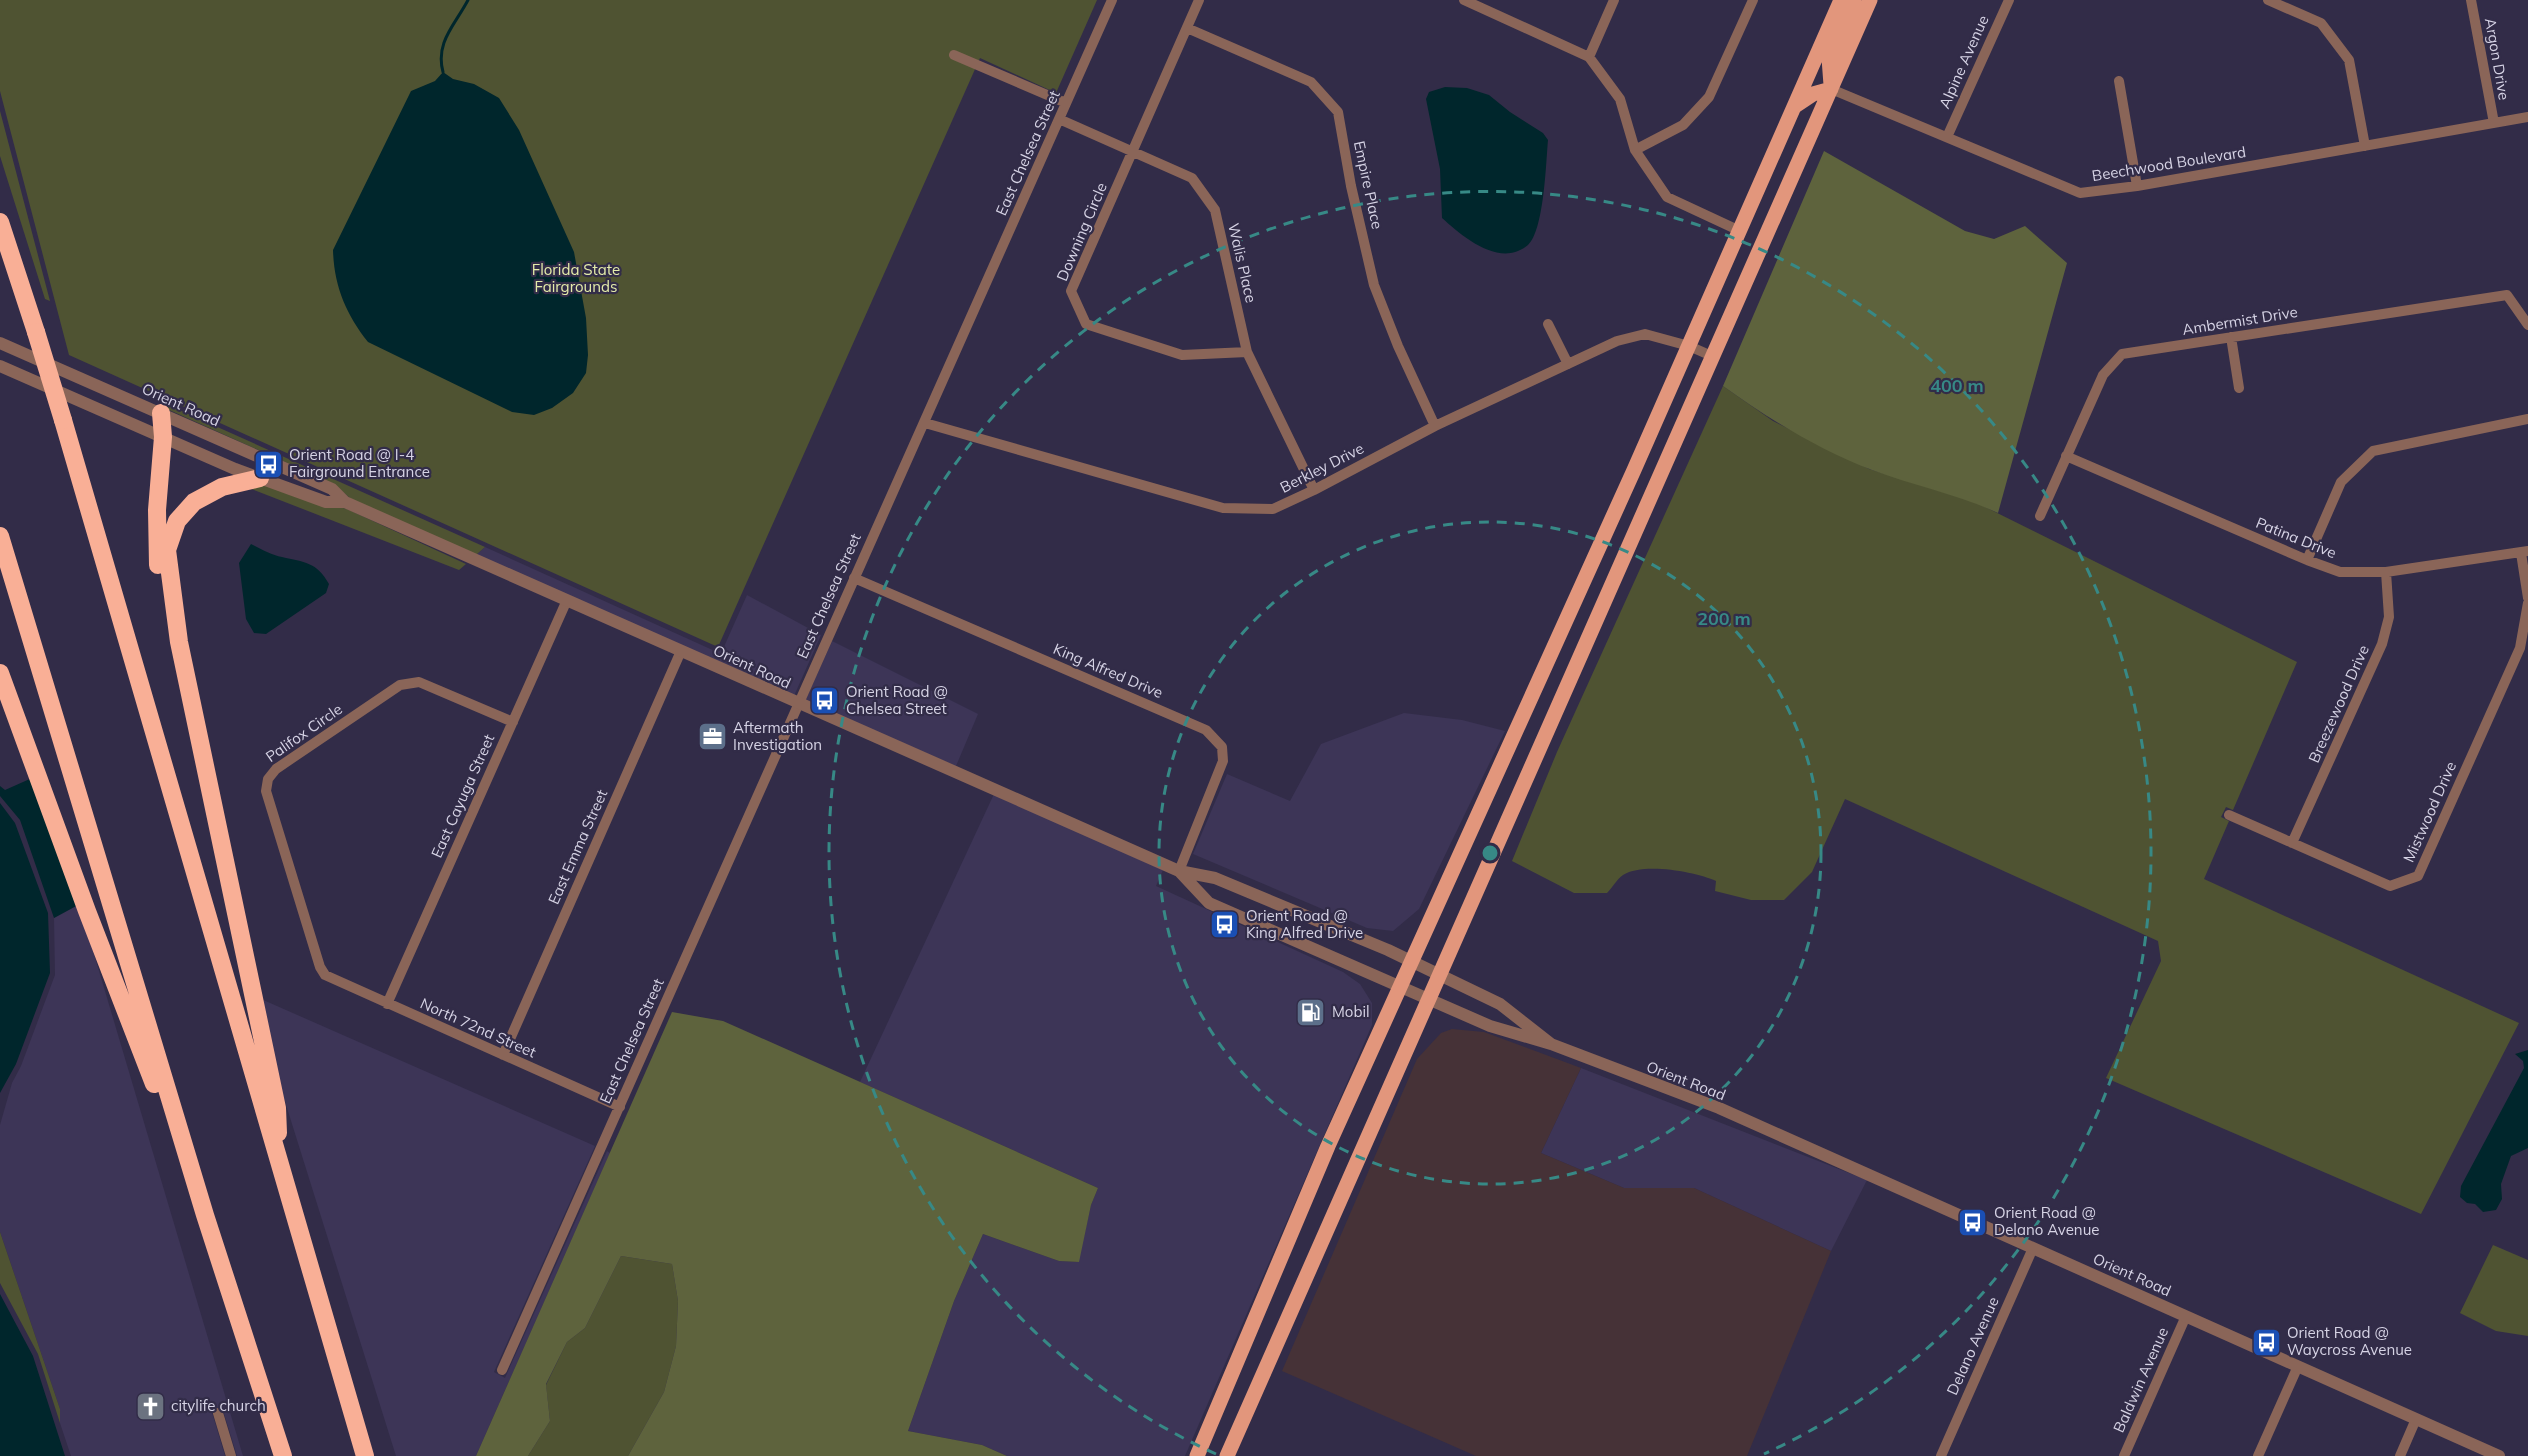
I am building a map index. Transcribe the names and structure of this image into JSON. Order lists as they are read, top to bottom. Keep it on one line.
{"streets":{"street":["Argon Drive","Alpine Avenue","East Chelsea Street","Beechwood Boulevard","Empire Place","Downing Circle","Walis Place","Ambermist Drive","Orient Road","Berkley Drive","Patina Drive","King Alfred Drive","Breezewood Drive","Palifox Circle","East Cayuga Street","Mistwood Drive","East Emma Street","North 72nd Street","Delano Avenue","Baldwin Avenue"]},"crossings":[["Argon Drive","Beechwood Boulevard"],["Alpine Avenue","Beechwood Boulevard"],["East Chelsea Street","Walis Place"],["East Chelsea Street","Orient Road"],["East Chelsea Street","Berkley Drive"],["East Chelsea Street","King Alfred Drive"],["East Chelsea Street","North 72nd Street"],["Empire Place","Downing Circle"],["Empire Place","Berkley Drive"],["Downing Circle","Walis Place"],["Walis Place","Berkley Drive"],["Ambermist Drive","Patina Drive"],["Orient Road","King Alfred Drive"],["Orient Road","East Cayuga Street"],["Orient Road","East Emma Street"],["Orient Road","Delano Avenue"],["Orient Road","Baldwin Avenue"],["Patina Drive","Breezewood Drive"],["Breezewood Drive","Mistwood Drive"],["Palifox Circle","East Cayuga Street"],["Palifox Circle","North 72nd Street"],["East Cayuga Street","North 72nd Street"],["East Emma Street","North 72nd Street"]],"parks":["Florida State Fairgrounds"],"places":{"bus stop":["Orient Road @ I-4 Fairground Entrance","Orient Road @ Chelsea Street","Orient Road @ King Alfred Drive","Orient Road @ Delano Avenue","Orient Road @ Waycross Avenue"],"office":["Aftermath Investigation"],"fuel station":["Mobil"],"church":["citylife church"]},"rings":["400 m","200 m"]}
